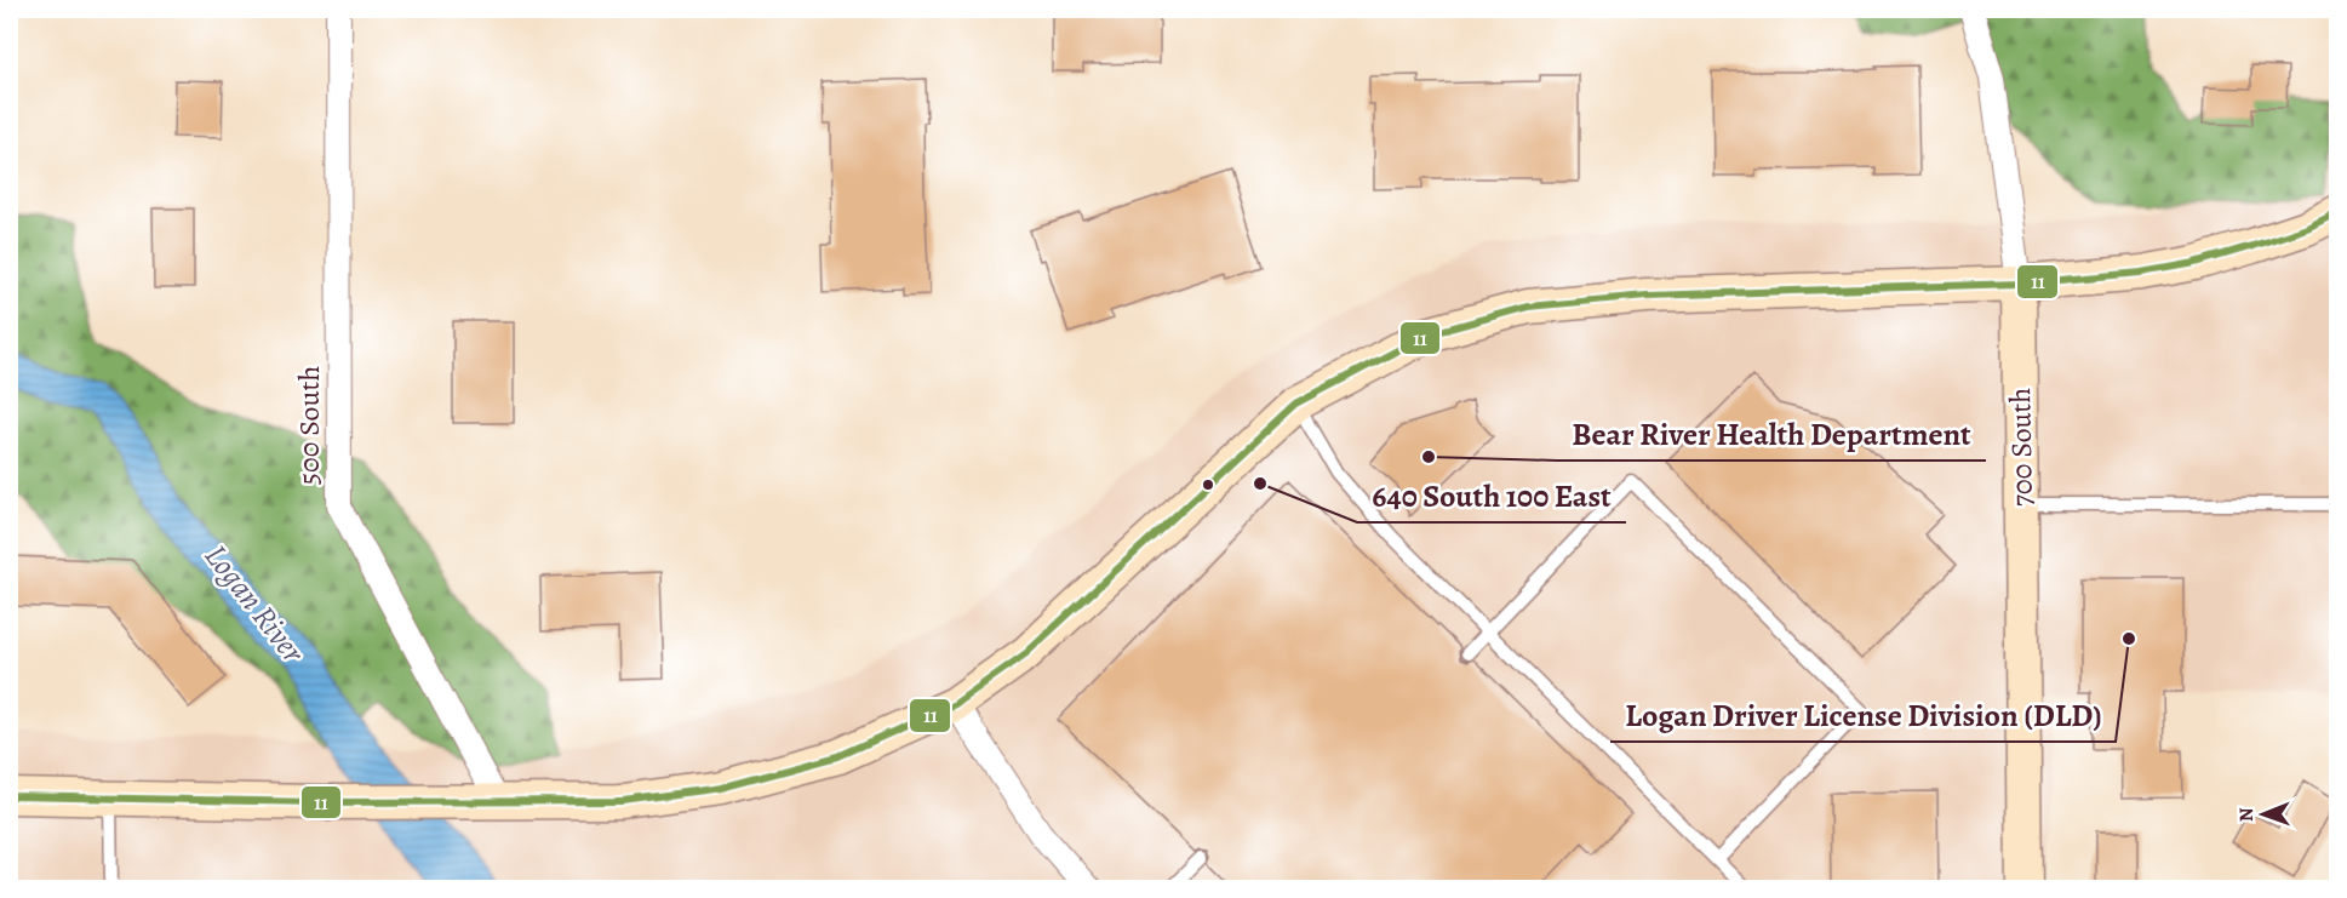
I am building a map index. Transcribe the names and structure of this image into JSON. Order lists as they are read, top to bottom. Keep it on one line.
{"streets":{"main road":["700 South"],"street":["500 South"]},"water":["Logan River"],"places":["Bear River Health Department","640 South 100 East","Logan Driver License Division (DLD)"],"lines":["transit line 11"],"north":"left"}
